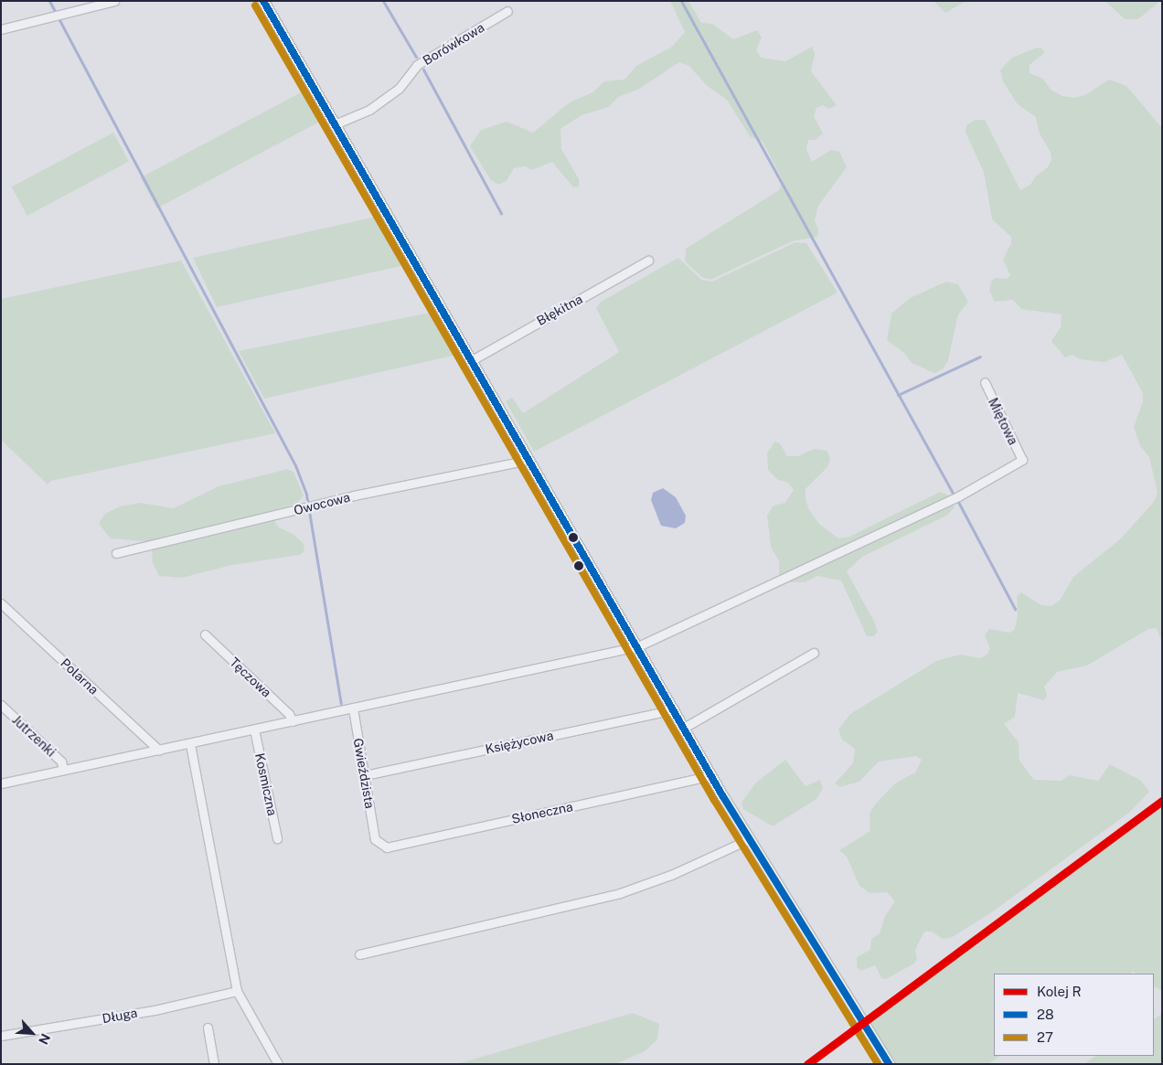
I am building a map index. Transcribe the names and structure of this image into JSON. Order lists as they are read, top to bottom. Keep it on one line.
{"streets":{"street":["Borówkowa","Błękitna","Miętowa","Owocowa","Polarna","Tęczowa","Jutrzenki","Księżycowa","Gwieździsta","Kosmiczna","Słoneczna","Długa"]},"crossings":[["Księżycowa","Gwieździsta"],["Gwieździsta","Słoneczna"]],"lines":["transit line 28","transit line 27","rail line R"],"legend":["Kolej R","28","27"],"north":"bottom right"}
